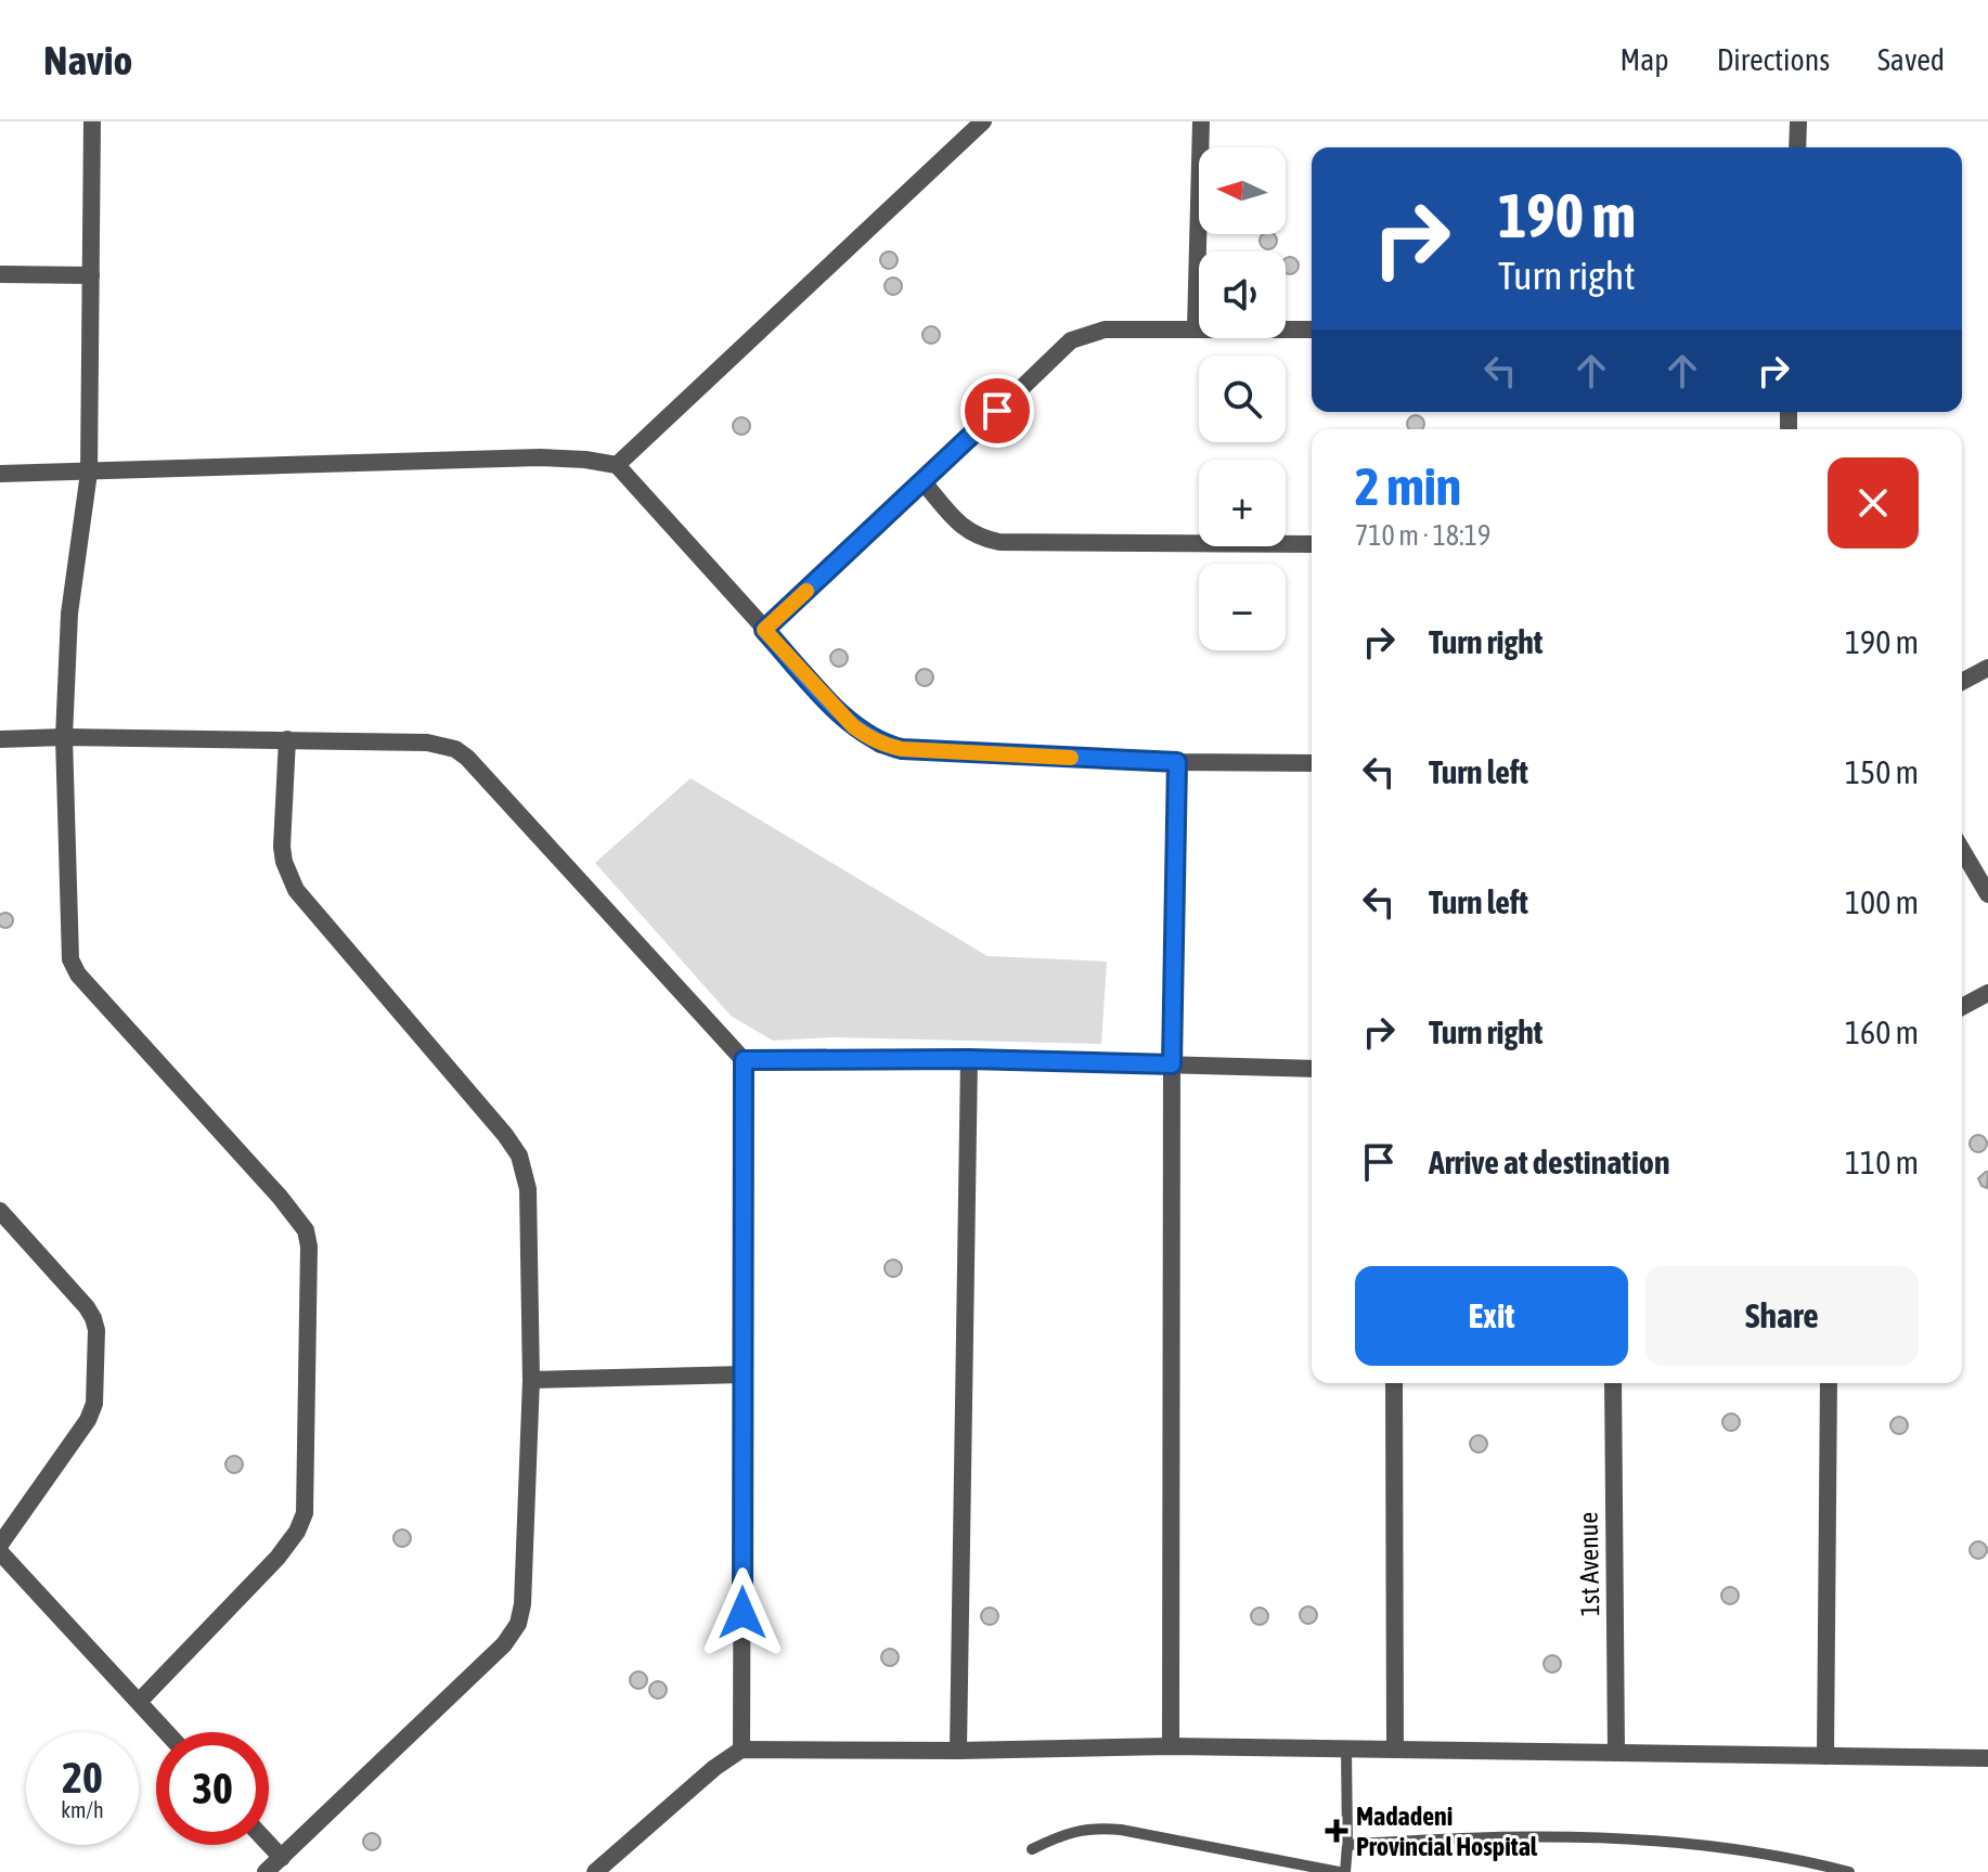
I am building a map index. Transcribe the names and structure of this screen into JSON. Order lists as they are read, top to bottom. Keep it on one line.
{"streets":{"street":["1st Avenue"]},"places":{"health":["Madadeni Provincial Hospital"]},"north":"left","page":{"header":"Navio","nav":["Map","Directions","Saved"],"map_buttons":["+","−"],"turn":["190 m","Turn right"],"heading":["2 min","710 m · 18:19"],"list":[{"name":"Turn right","value":"190 m"},{"name":"Turn left","value":"150 m"},{"name":"Turn left","value":"100 m"},{"name":"Turn right","value":"160 m"},{"name":"Arrive at destination","value":"110 m"}],"buttons":["Exit","Share"],"speed":"20 km/h","limit":"30"}}
